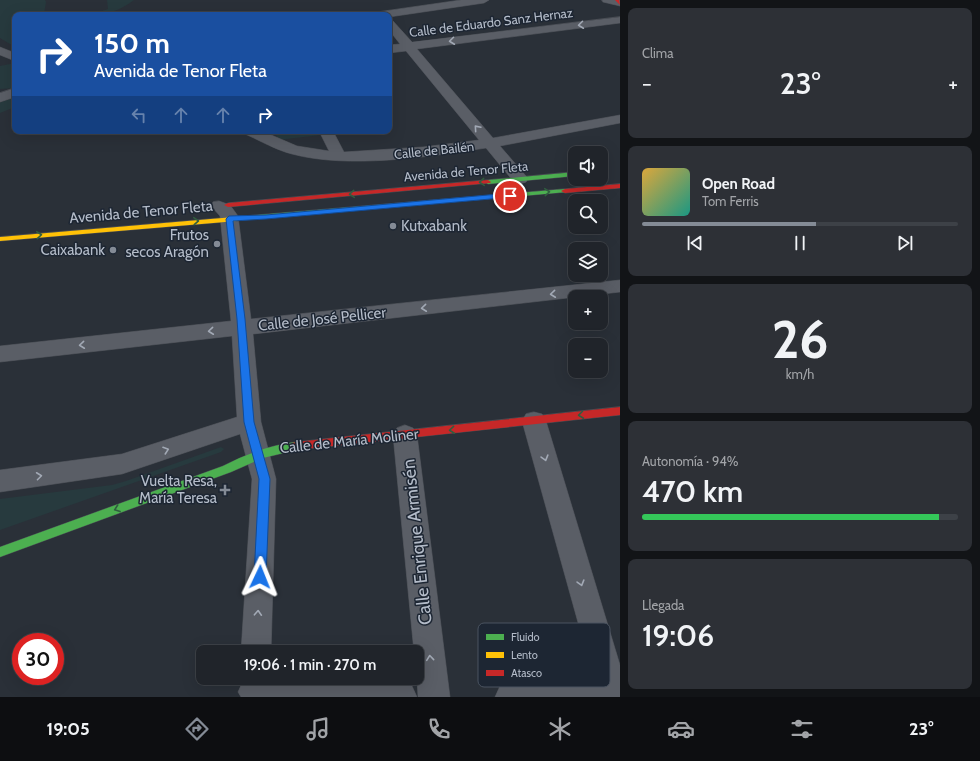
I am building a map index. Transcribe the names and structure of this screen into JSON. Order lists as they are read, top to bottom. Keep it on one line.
{"streets":{"main road":["Avenida de Tenor Fleta","Calle de María Moliner"],"street":["Calle de Eduardo Sanz Hernaz","Calle de Bailén","Calle de José Pellicer","Calle Enrique Armisén"]},"crossings":[["Calle de María Moliner","Calle Enrique Armisén"]],"one_way":["Calle de María Moliner"],"places":{"other":["Kutxabank","Frutos secos Aragón","Caixabank"],"health":["Vuelta Resa, María Teresa"]},"legend":["Fluido","Lento","Atasco"],"page":{"tile":["Clima",["26","km/h"],["Autonomía · 94%","470 km"],["Llegada","19:06"]],"turn":["150 m","Avenida de Tenor Fleta"],"heat":["−","23°","+"],"map_buttons":["+","−"],"song":["Open Road","Tom Ferris"],"limit":"30","trip":"19:06 · 1 min · 270 m","tabs":["19:05","23°"]}}
